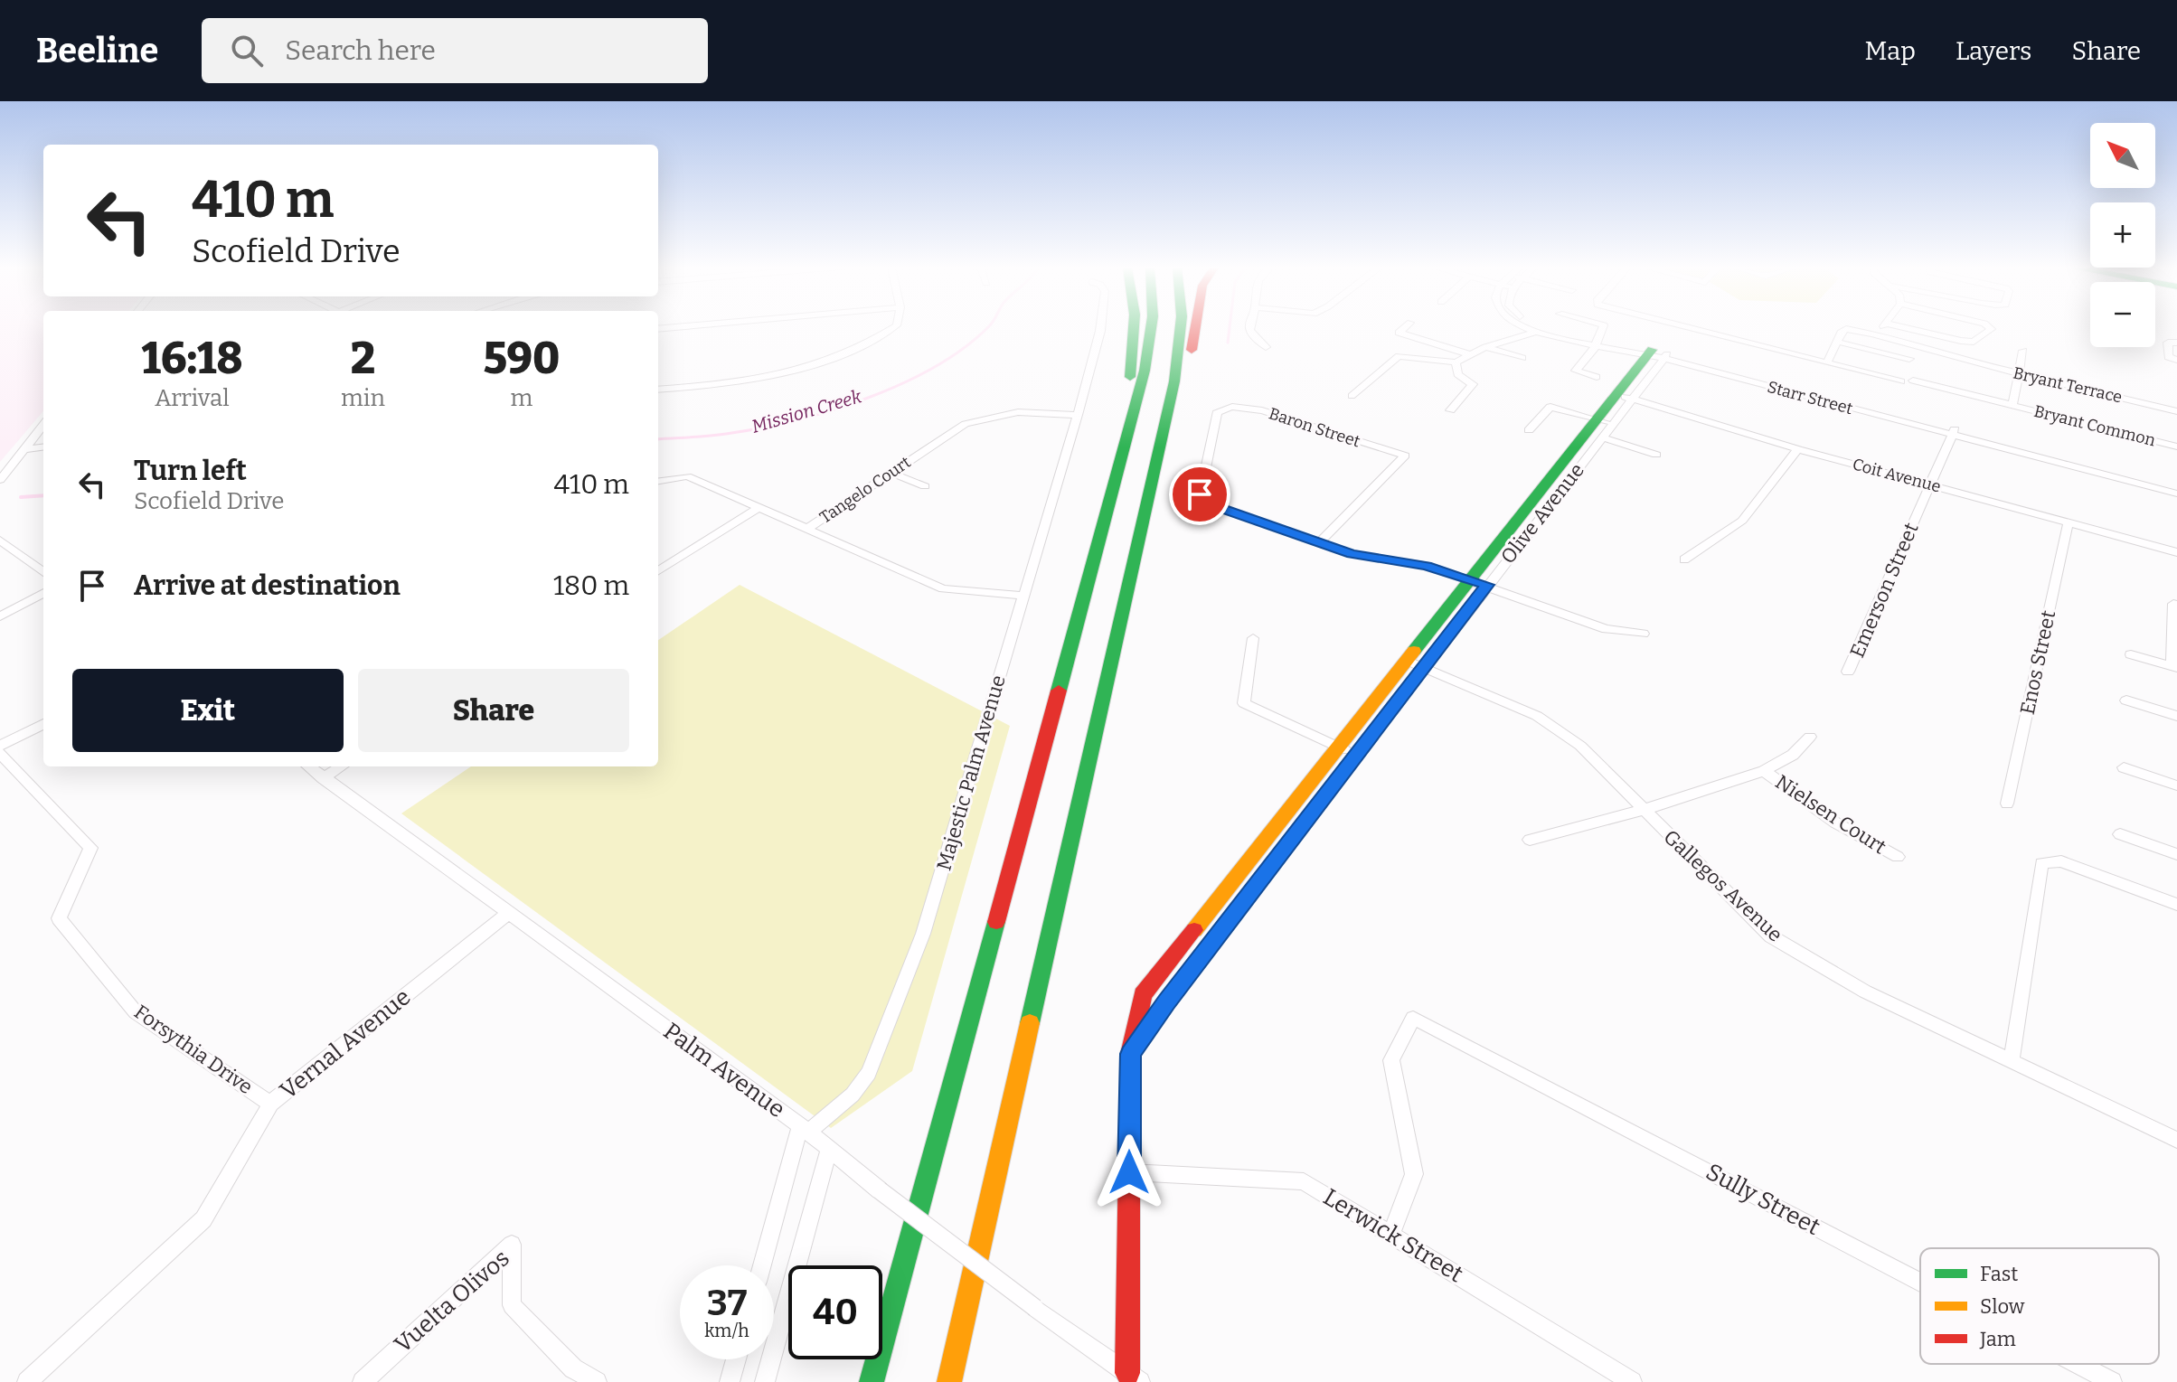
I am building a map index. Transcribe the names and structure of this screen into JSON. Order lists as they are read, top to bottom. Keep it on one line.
{"streets":{"main road":["Olive Avenue"],"street":["Bryant Terrace","Starr Street","Bryant Common","Baron Street","Coit Avenue","Tangelo Court","Emerson Street","Enos Street","Majestic Palm Avenue","Nielsen Court","Gallegos Avenue","Vernal Avenue","Forsythia Drive","Palm Avenue","Sully Street","Lerwick Street","Vuelta Olivos"]},"crossings":[["Bryant Terrace","Bryant Common"],["Starr Street","Olive Avenue"],["Starr Street","Emerson Street"],["Coit Avenue","Olive Avenue"],["Coit Avenue","Emerson Street"],["Coit Avenue","Enos Street"],["Tangelo Court","Majestic Palm Avenue"],["Olive Avenue","Gallegos Avenue"],["Olive Avenue","Palm Avenue"],["Olive Avenue","Lerwick Street"],["Majestic Palm Avenue","Palm Avenue"],["Vernal Avenue","Forsythia Drive"],["Vernal Avenue","Palm Avenue"],["Sully Street","Lerwick Street"]],"water":["Mission Creek"],"legend":["Fast","Slow","Jam"],"north":"top left","page":{"header":"Beeline","search":"Search here","nav":["Map","Layers","Share"],"map_buttons":["+","−"],"turn":["410 m","Scofield Drive"],"eta":["16:18","Arrival","2","min","590","m"],"list":[{"name":"Turn left","note":"Scofield Drive","value":"410 m"},{"name":"Arrive at destination","value":"180 m"}],"buttons":["Exit","Share"],"speed":"37 km/h","limit":"40"}}
